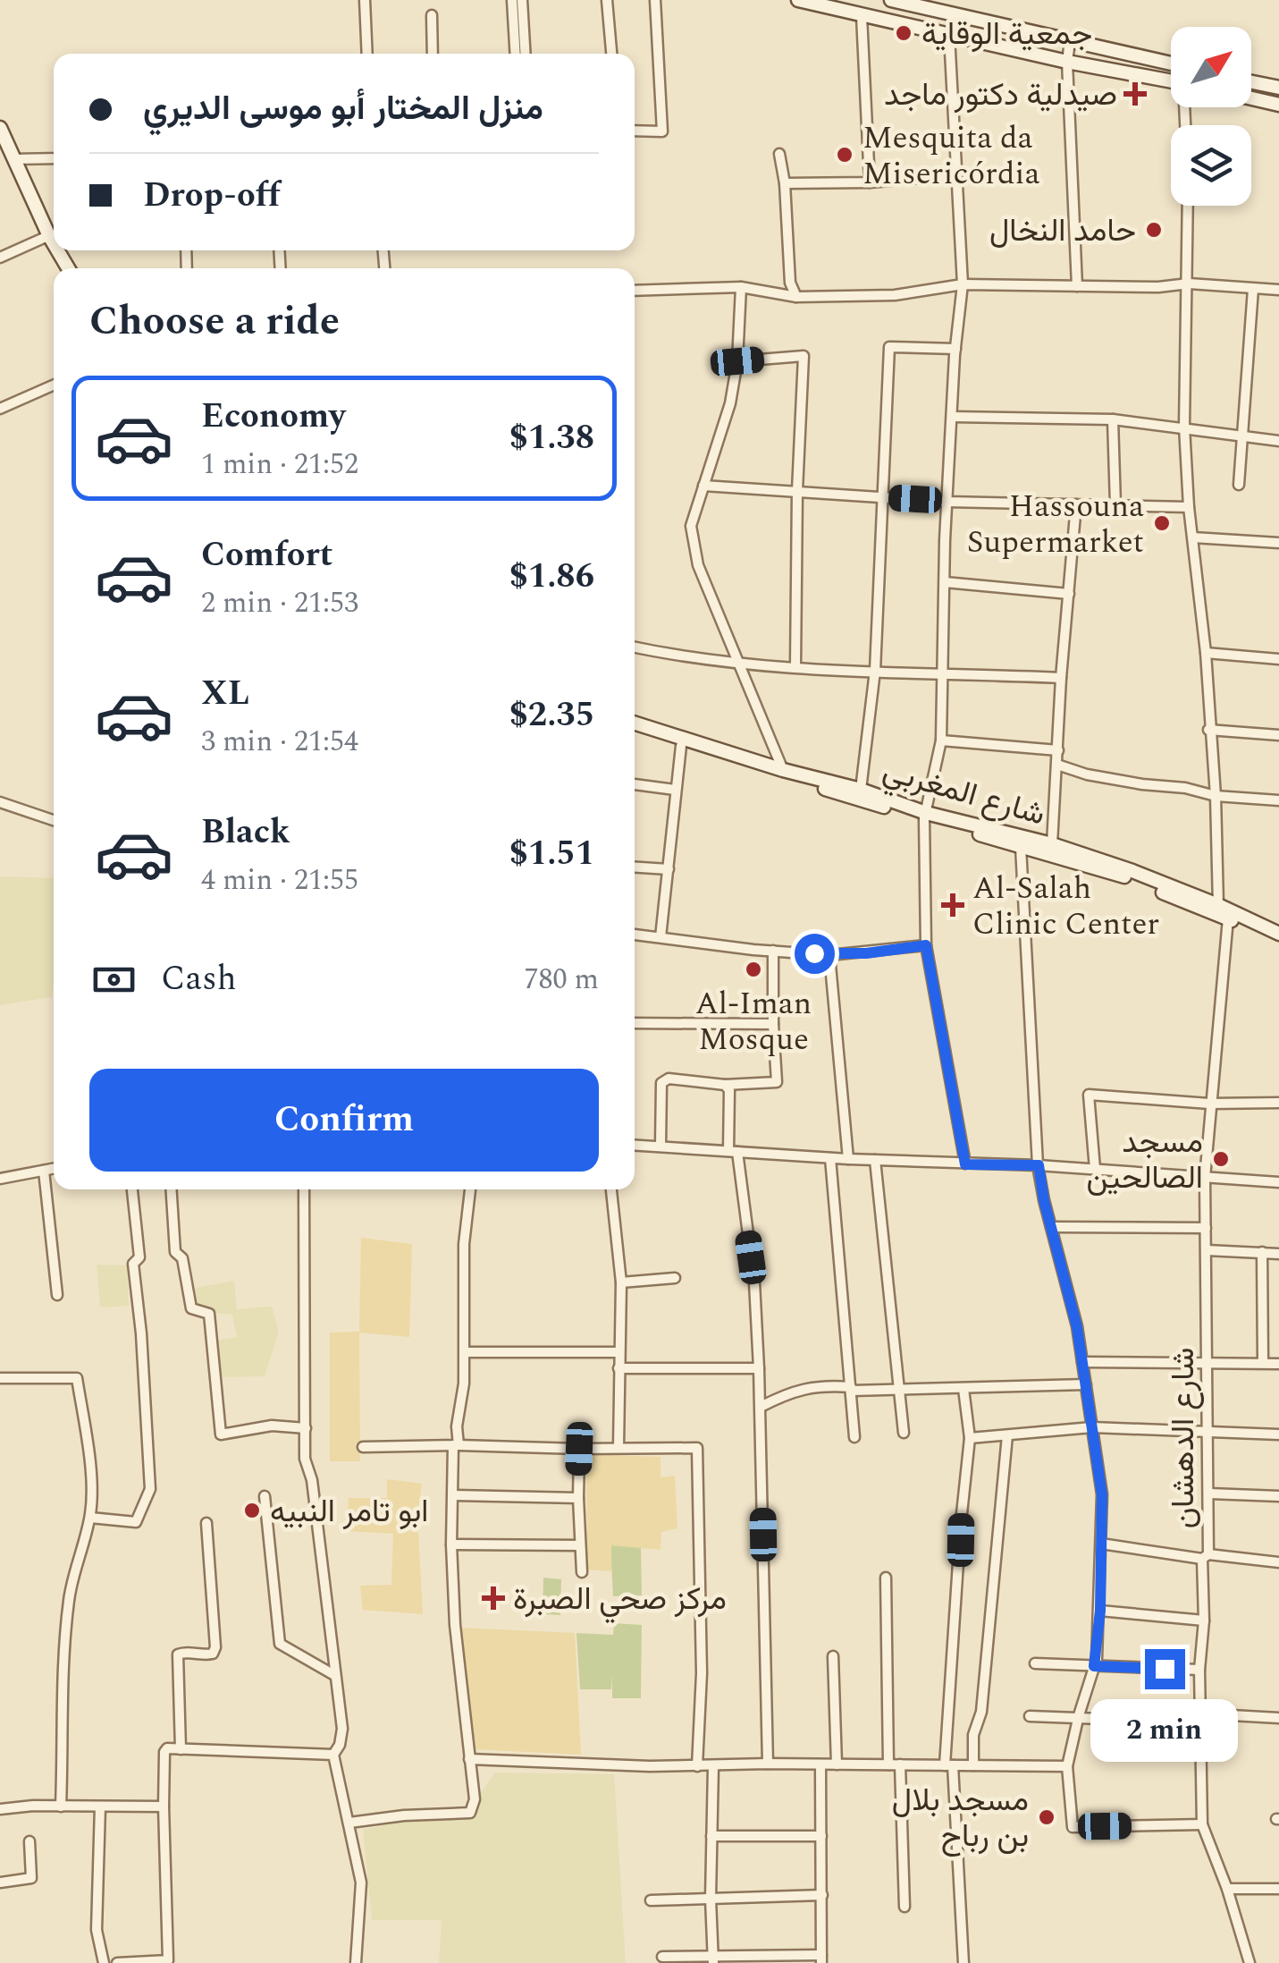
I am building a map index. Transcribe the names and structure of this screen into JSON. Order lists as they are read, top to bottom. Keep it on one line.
{"streets":{"main road":["شارع المغربي"],"street":["شارع الدهشان"]},"crossings":[["شارع المغربي","شارع الدهشان"]],"places":{"other":["جمعية الوقاية","Mesquita da Misericórdia","حامد النخال","Hassouna Supermarket","Al-Iman Mosque","مسجد الصالحين","ابو تامر النبيه","مسجد بلال بن رباح"],"health":["صيدلية دكتور ماجد","Al-Salah Clinic Center","مركز صحي الصبرة"]},"north":"top right","page":{"banner":["منزل المختار أبو موسى الديري","Drop-off"],"heading":"Choose a ride","list":[{"name":"Economy","note":"1 min · 21:52","value":"$1.38"},{"name":"Comfort","note":"2 min · 21:53","value":"$1.86"},{"name":"XL","note":"3 min · 21:54","value":"$2.35"},{"name":"Black","note":"4 min · 21:55","value":"$1.51"}],"pay":["Cash","780 m"],"buttons":"Confirm","bubble":"2 min"}}
